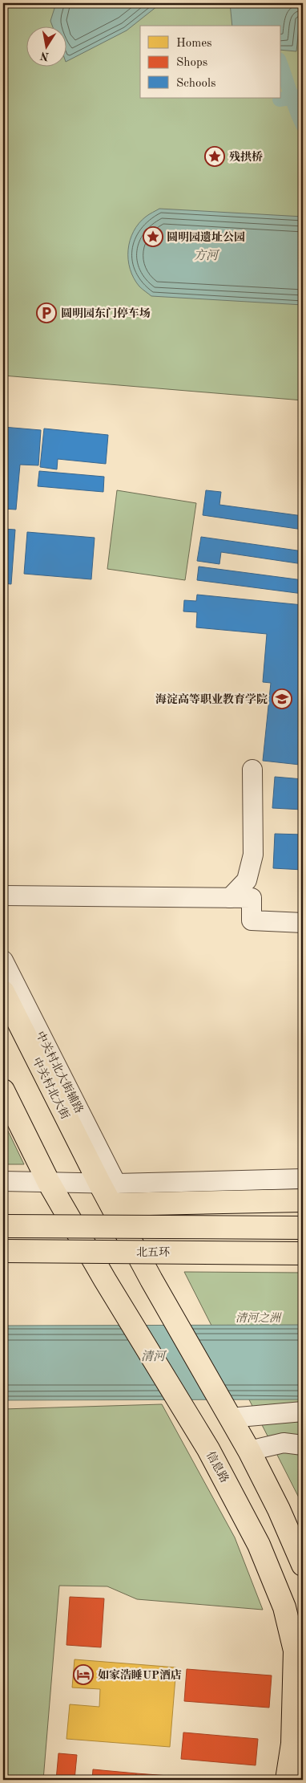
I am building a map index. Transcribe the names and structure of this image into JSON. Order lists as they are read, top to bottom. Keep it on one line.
{"streets":{"main road":["中关村北大街","北五环","信息路"],"street":["中关村北大街辅路"]},"crossings":[["中关村北大街辅路","中关村北大街"]],"water":["方河","清河"],"parks":["清河之洲"],"places":{"place":["残拱桥","圆明园遗址公园"],"parking":["圆明园东门停车场"],"school or university":["海淀高等职业教育学院"],"hotel":["如家浩睡UP酒店"]},"legend":["Homes","Shops","Schools"],"north":"bottom"}
